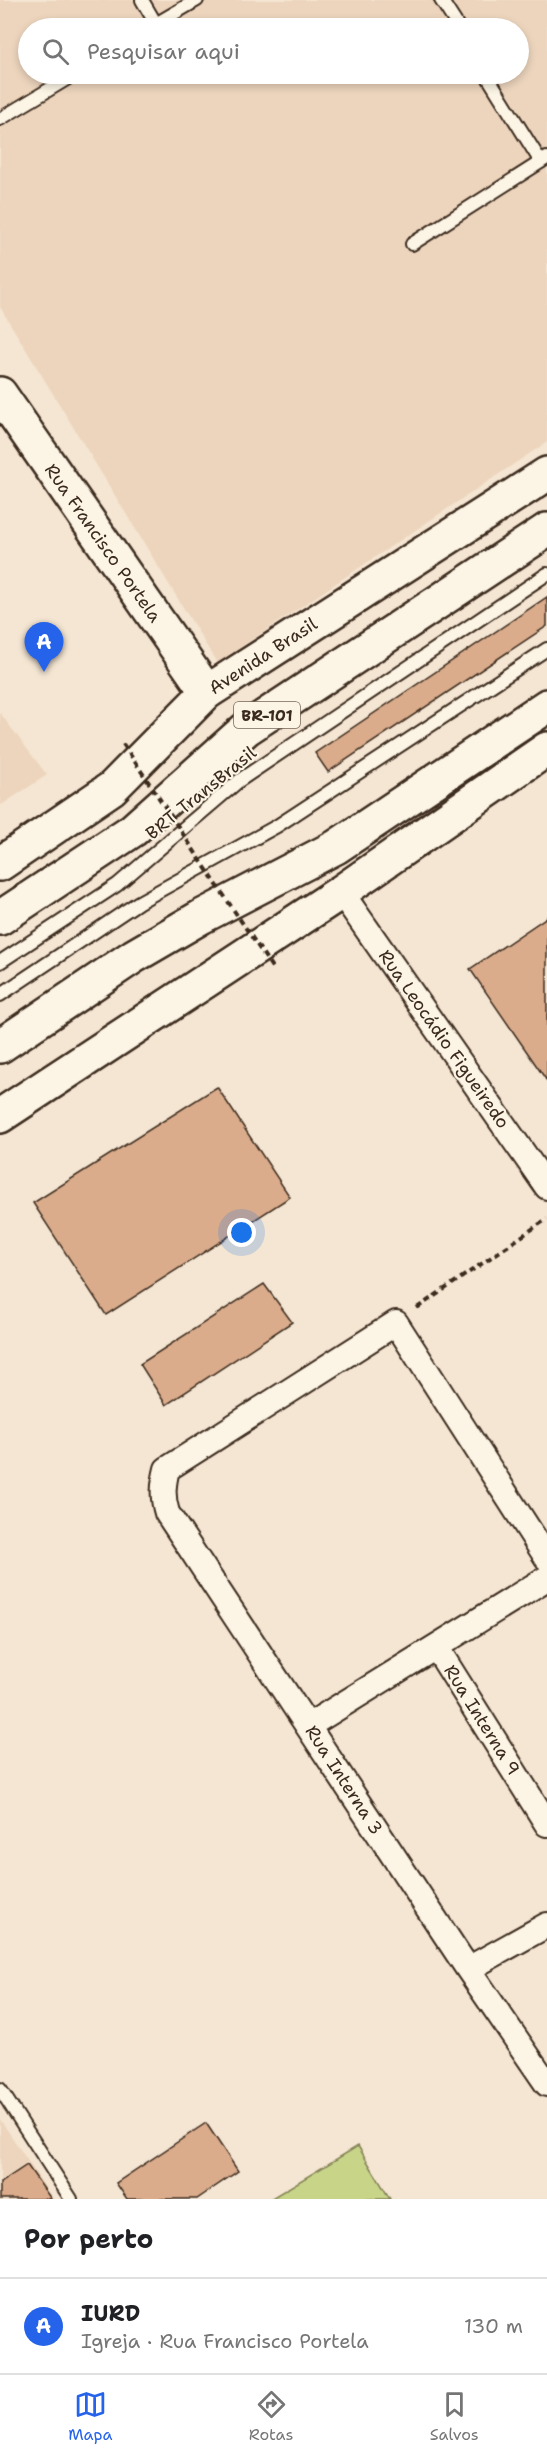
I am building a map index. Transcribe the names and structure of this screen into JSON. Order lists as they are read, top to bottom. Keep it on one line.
{"streets":{"main road":["Rua Francisco Portela","Avenida Brasil","BR-101"],"street":["Rua Leocádio Figueiredo","Rua Interna 9","Rua Interna 3"],"lane":["BRT TransBrasil"]},"crossings":[["Rua Francisco Portela","Avenida Brasil"],["Rua Interna 9","Rua Interna 3"]],"page":{"search":"Pesquisar aqui","pins":"A","heading":"Por perto","list":[{"mark":"A","name":"IURD","note":"Igreja · Rua Francisco Portela","value":"130 m"}],"nav":["Mapa","Rotas","Salvos"]}}
